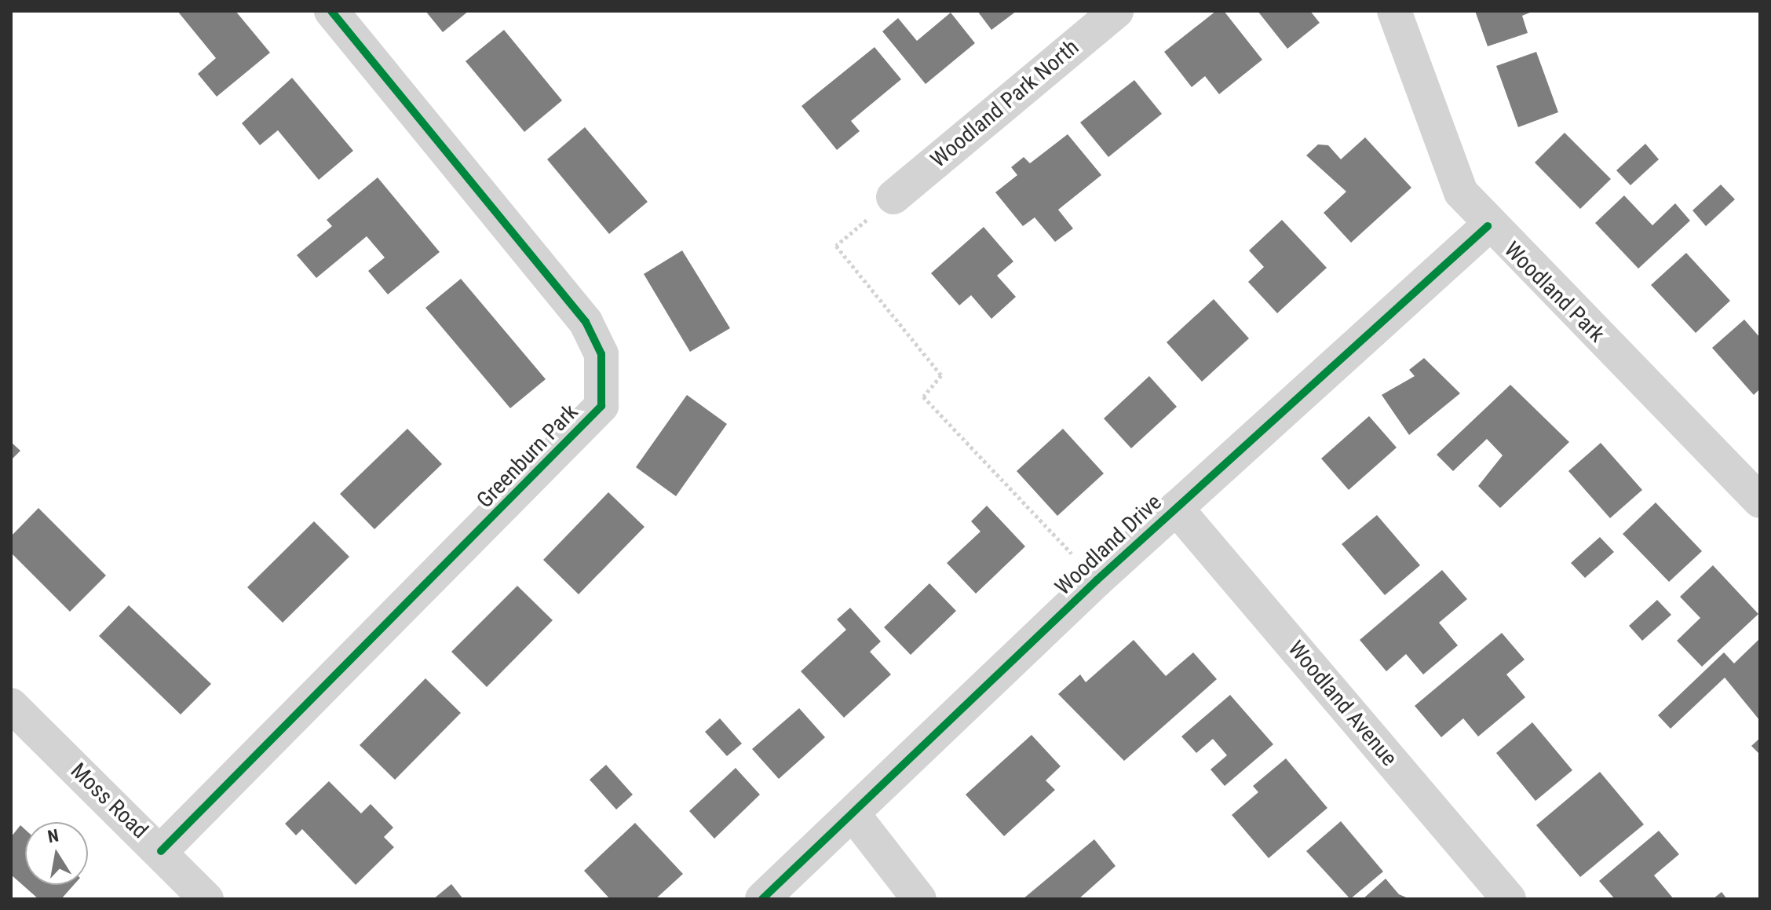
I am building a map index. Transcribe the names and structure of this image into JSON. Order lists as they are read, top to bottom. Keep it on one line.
{"streets":{"street":["Woodland Park North","Woodland Park","Greenburn Park","Woodland Drive","Woodland Avenue","Moss Road"]},"crossings":[["Woodland Park","Woodland Drive"],["Greenburn Park","Moss Road"],["Woodland Drive","Woodland Avenue"]],"north":"top"}
